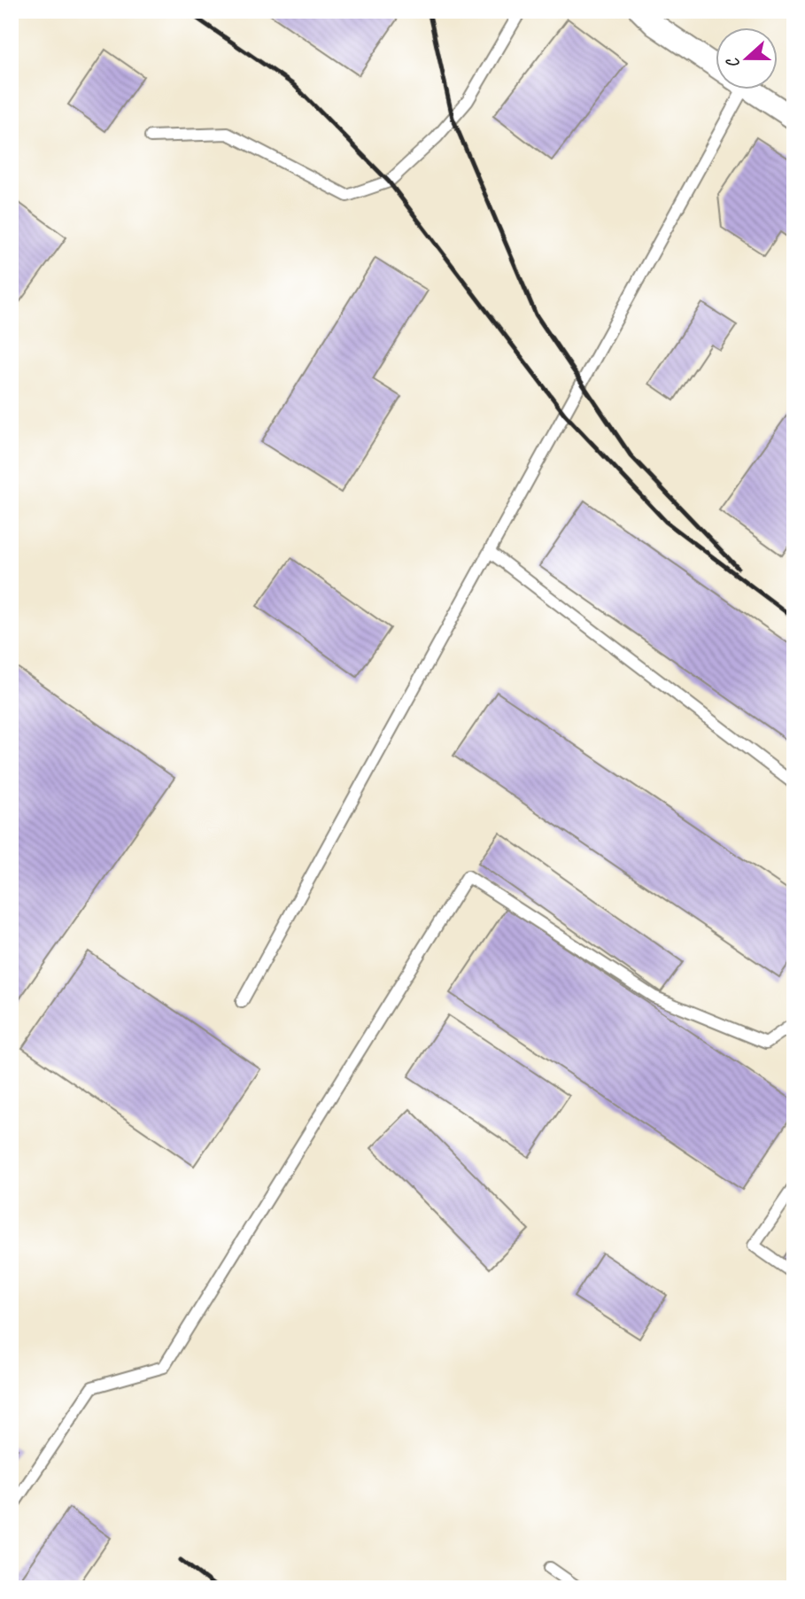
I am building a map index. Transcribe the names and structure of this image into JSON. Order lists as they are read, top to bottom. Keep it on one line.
{"north":"left"}
